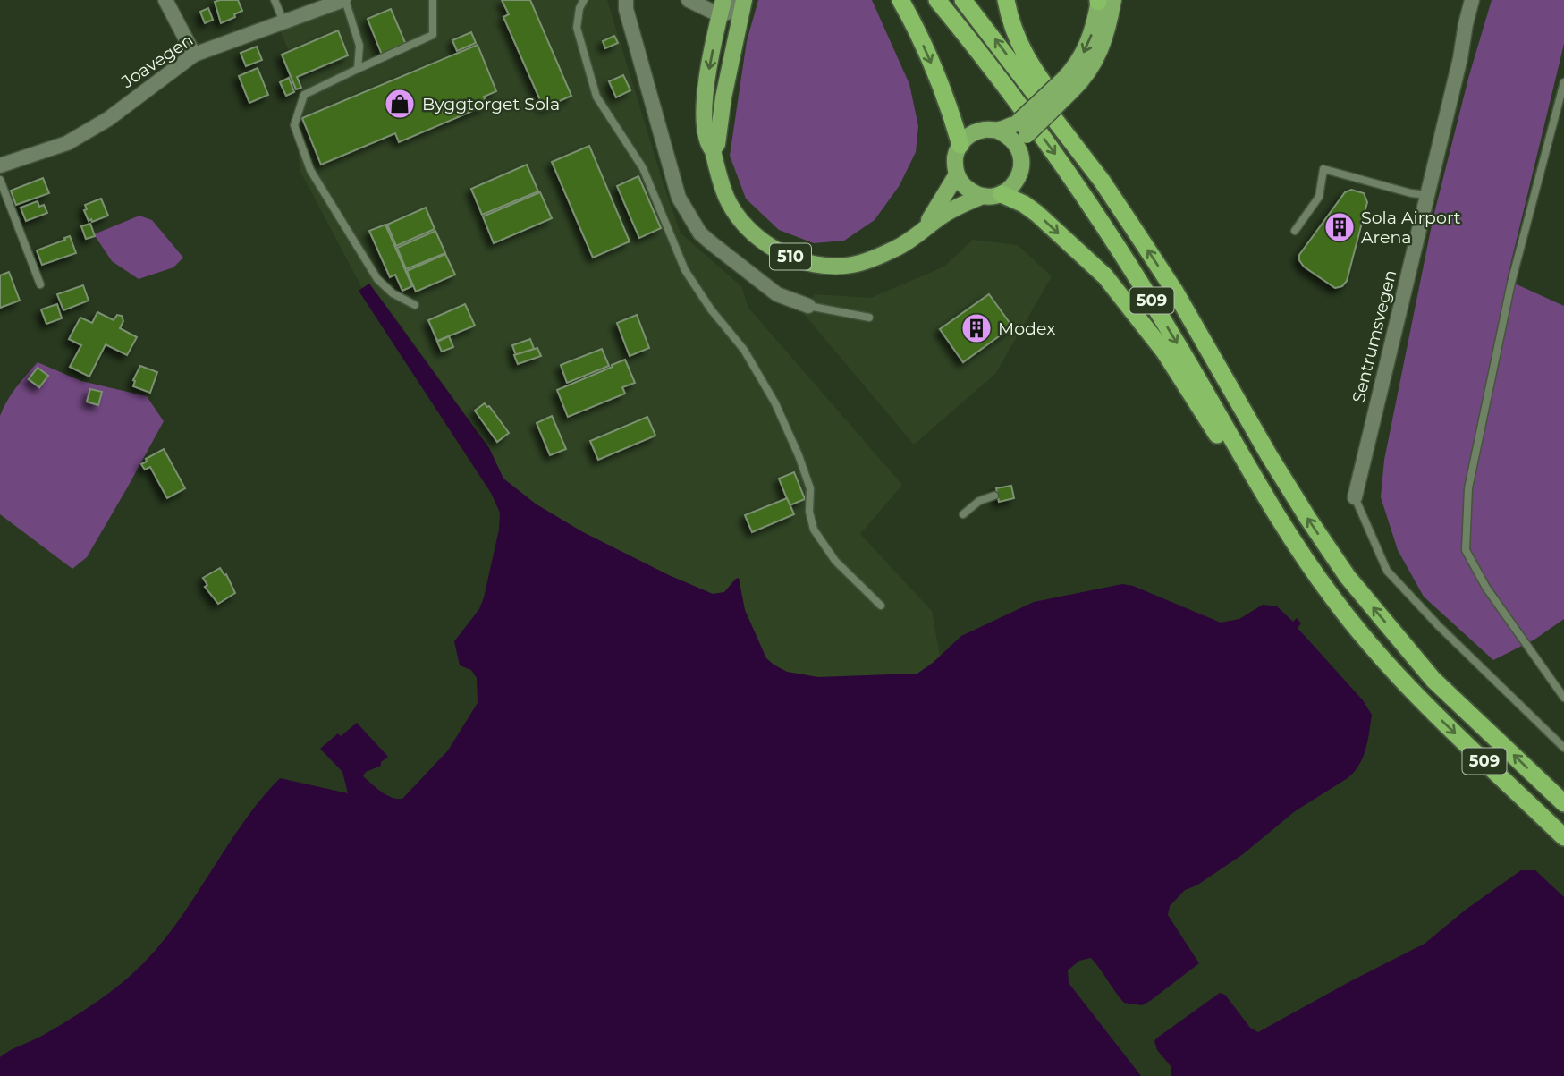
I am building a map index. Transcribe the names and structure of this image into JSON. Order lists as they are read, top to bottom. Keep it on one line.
{"streets":{"highway":["509"],"main road":["510"],"street":["Joavegen","Sentrumsvegen"]},"crossings":[["510","509"]],"places":{"shop":["Byggtorget Sola"],"building":["Sola Airport Arena","Modex"]}}
